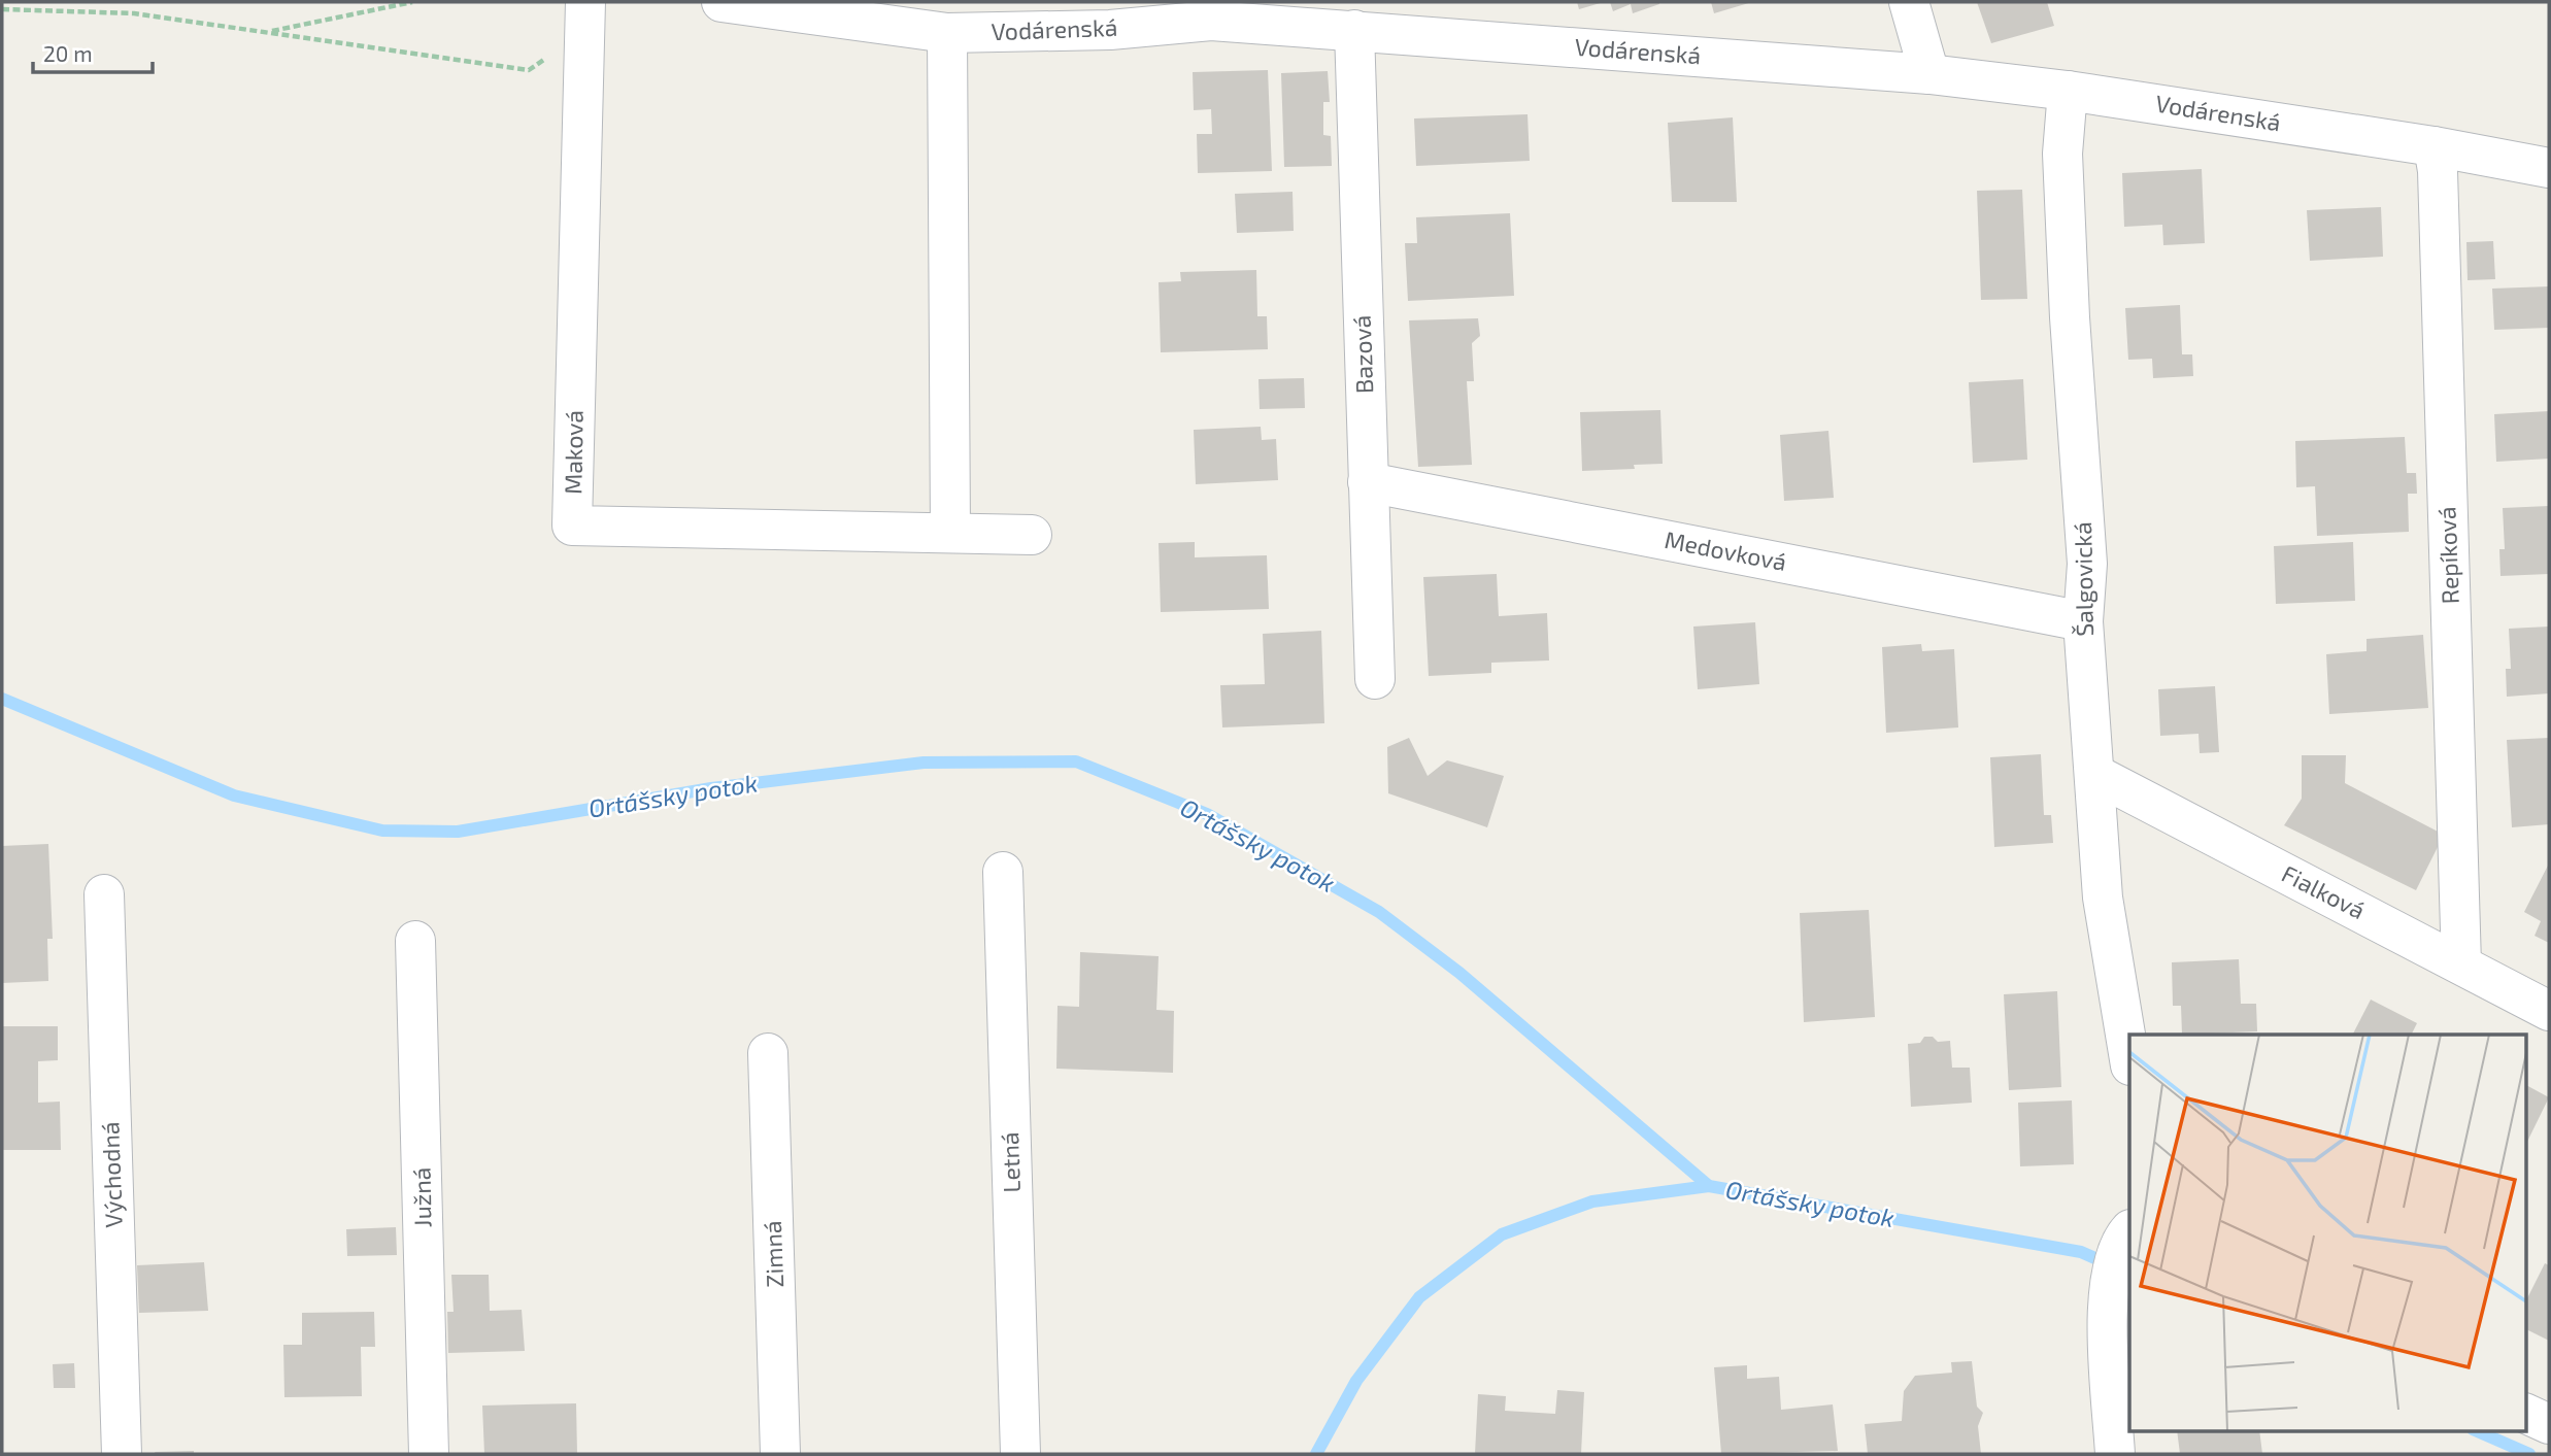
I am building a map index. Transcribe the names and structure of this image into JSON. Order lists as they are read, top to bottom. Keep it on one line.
{"streets":{"street":["Vodárenská","Bazová","Maková","Medovková","Repíková","Šalgovická","Fialková","Letná","Východná","Južná","Zimná"]},"crossings":[["Vodárenská","Bazová"],["Vodárenská","Repíková"],["Vodárenská","Šalgovická"],["Bazová","Medovková"],["Medovková","Šalgovická"],["Repíková","Fialková"],["Šalgovická","Fialková"]],"water":["Ortášsky potok"],"scale_bar":"20 m"}
